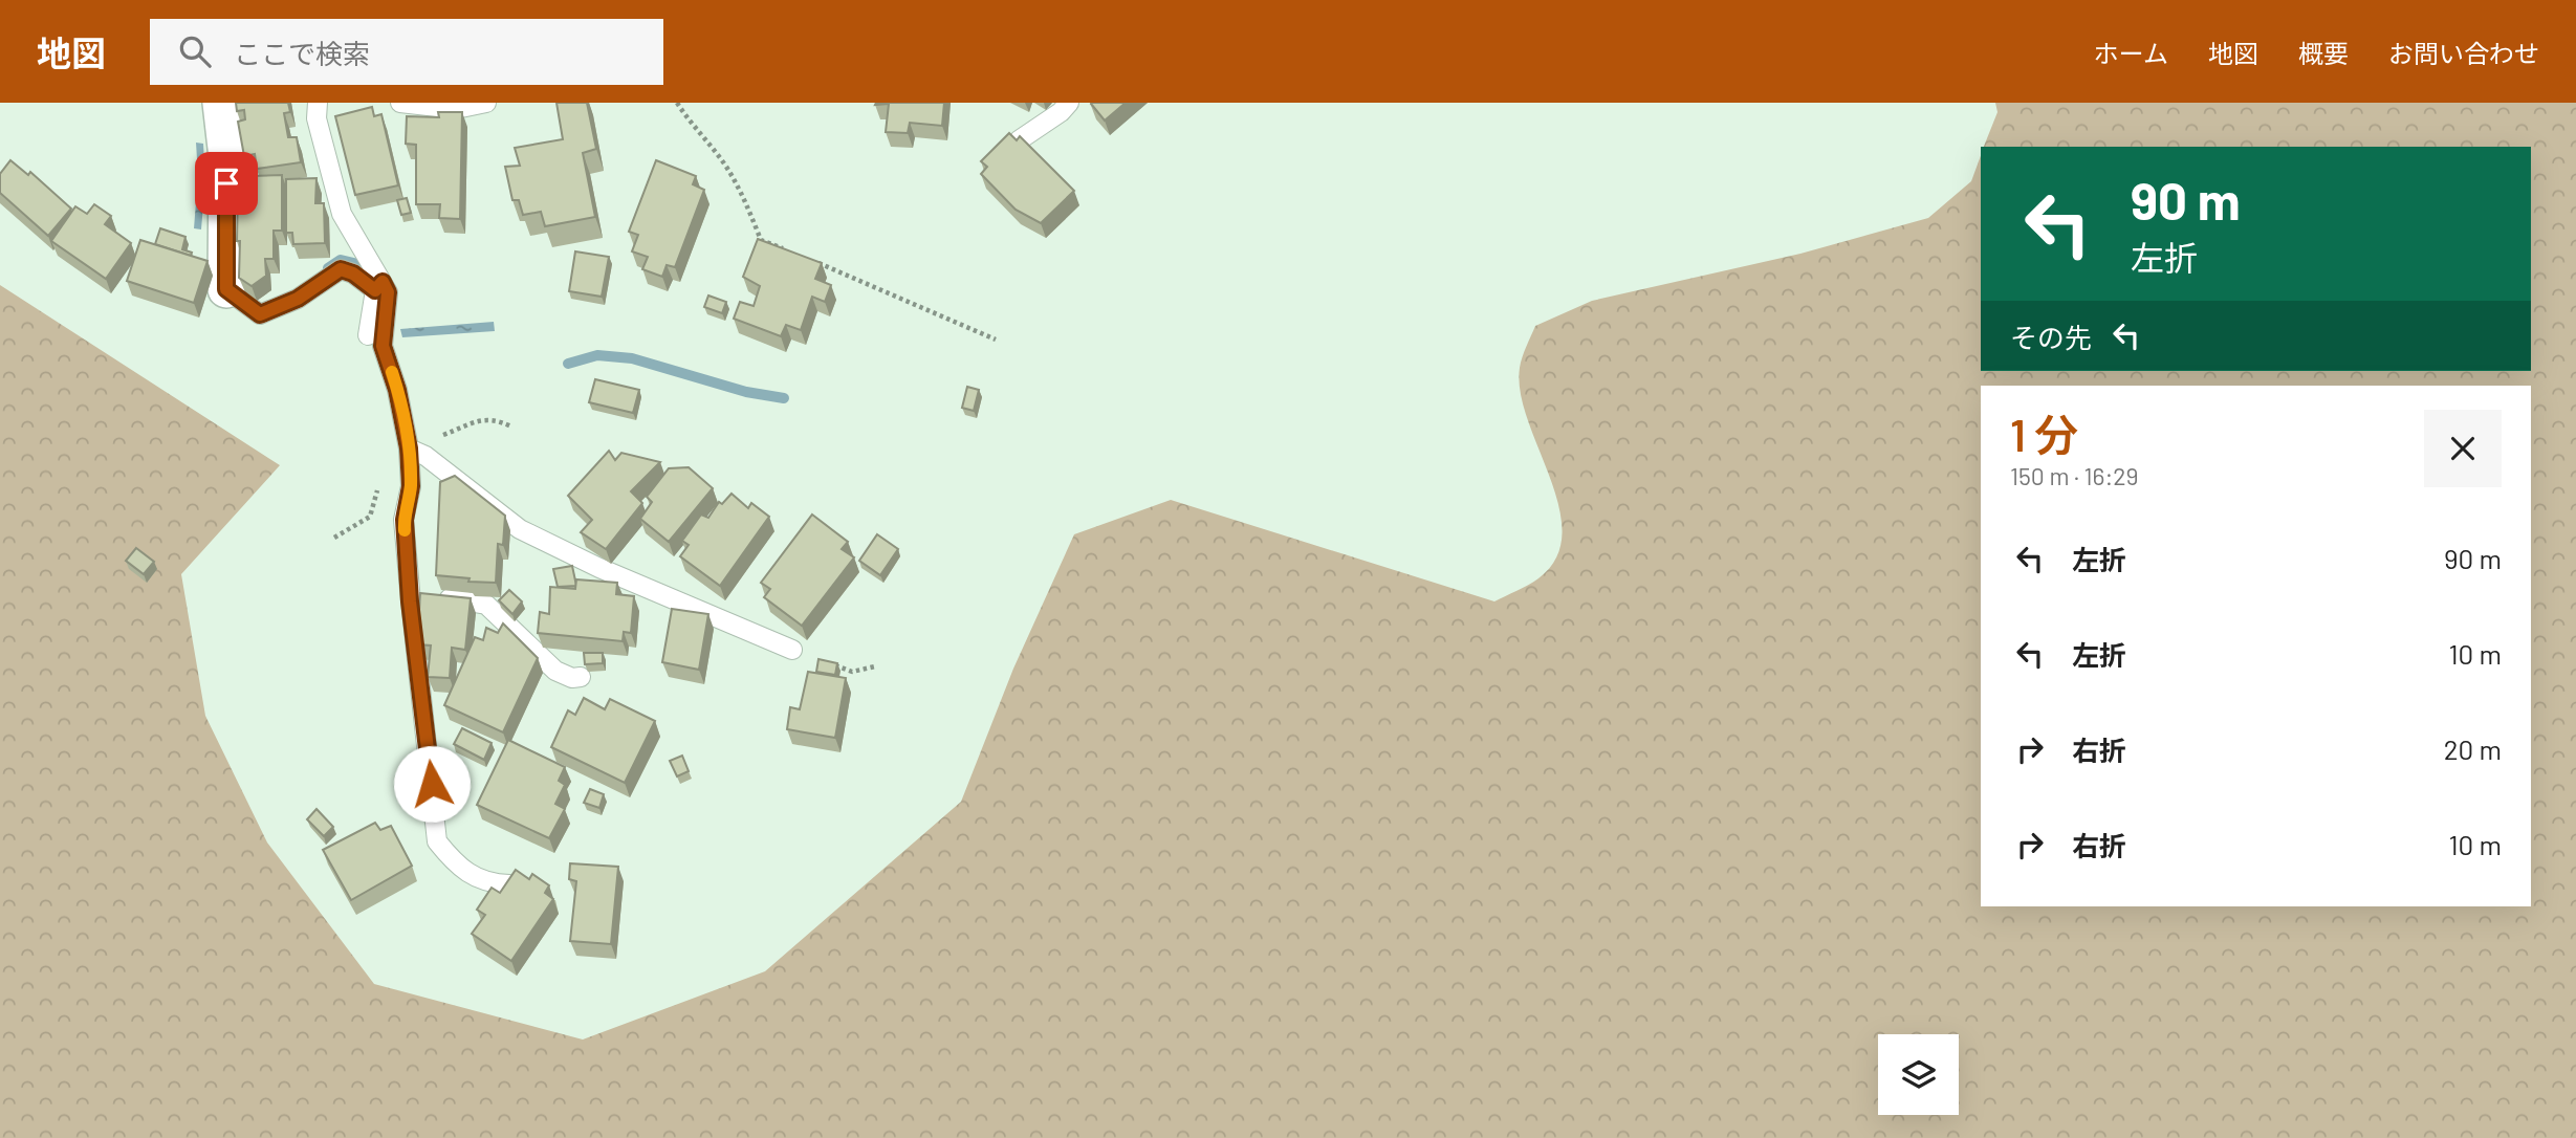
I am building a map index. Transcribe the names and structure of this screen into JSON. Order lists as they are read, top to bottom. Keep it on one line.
{"page":{"header":"地図","search":"ここで検索","nav":["ホーム","地図","概要","お問い合わせ"],"turn":["90 m","左折"],"then":"その先","heading":["1 分","150 m · 16:29"],"list":[{"name":"左折","value":"90 m"},{"name":"左折","value":"10 m"},{"name":"右折","value":"20 m"},{"name":"右折","value":"10 m"}]}}
